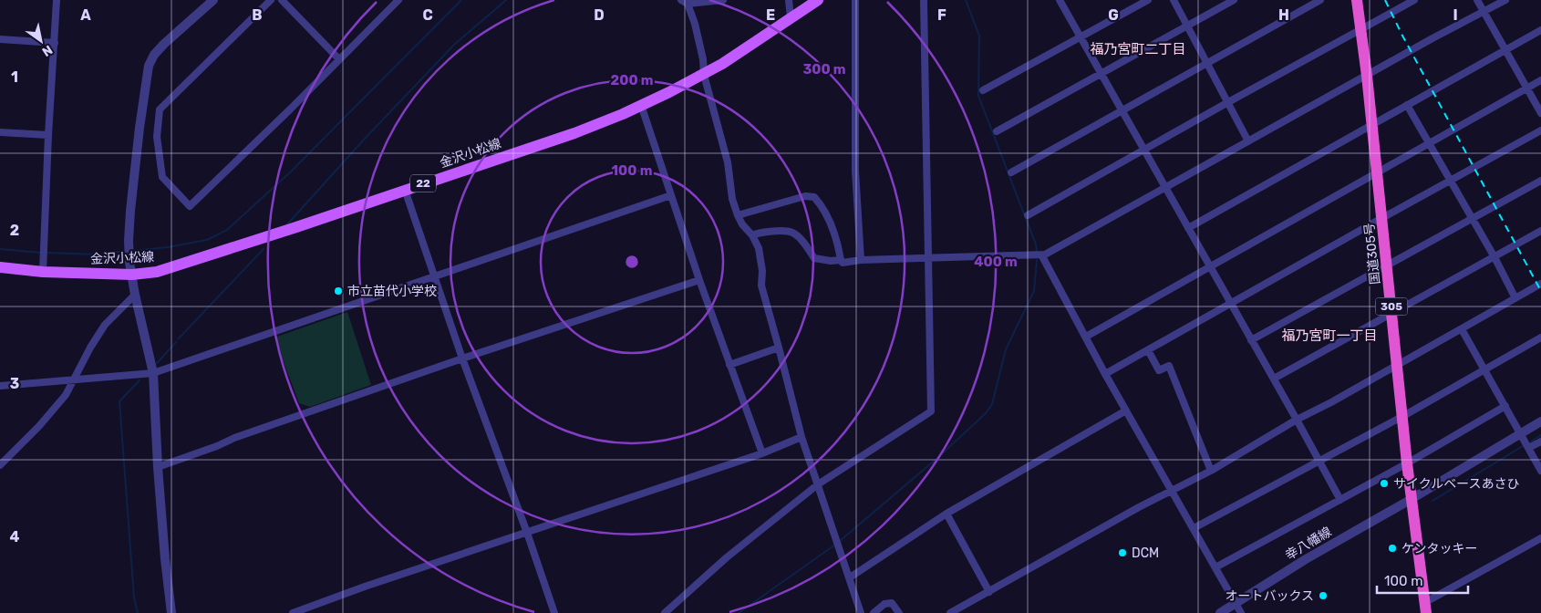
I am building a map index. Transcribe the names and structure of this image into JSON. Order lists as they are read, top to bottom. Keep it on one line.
{"streets":{"highway":["国道305号","305"],"main road":["金沢小松線","22"],"street":["幸八幡線"]},"crossings":[["国道305号","幸八幡線"]],"districts":["福乃宮町二丁目","福乃宮町一丁目"],"places":["市立苗代小学校","サイクルベースあさひ","ケンタッキー","DCM","オートバックス"],"scale_bar":"100 m","north":"bottom right","grid":{"columns":["A","B","C","D","E","F","G","H","I"],"rows":["1","2","3","4"]},"rings":["300 m","200 m","100 m","400 m"]}
